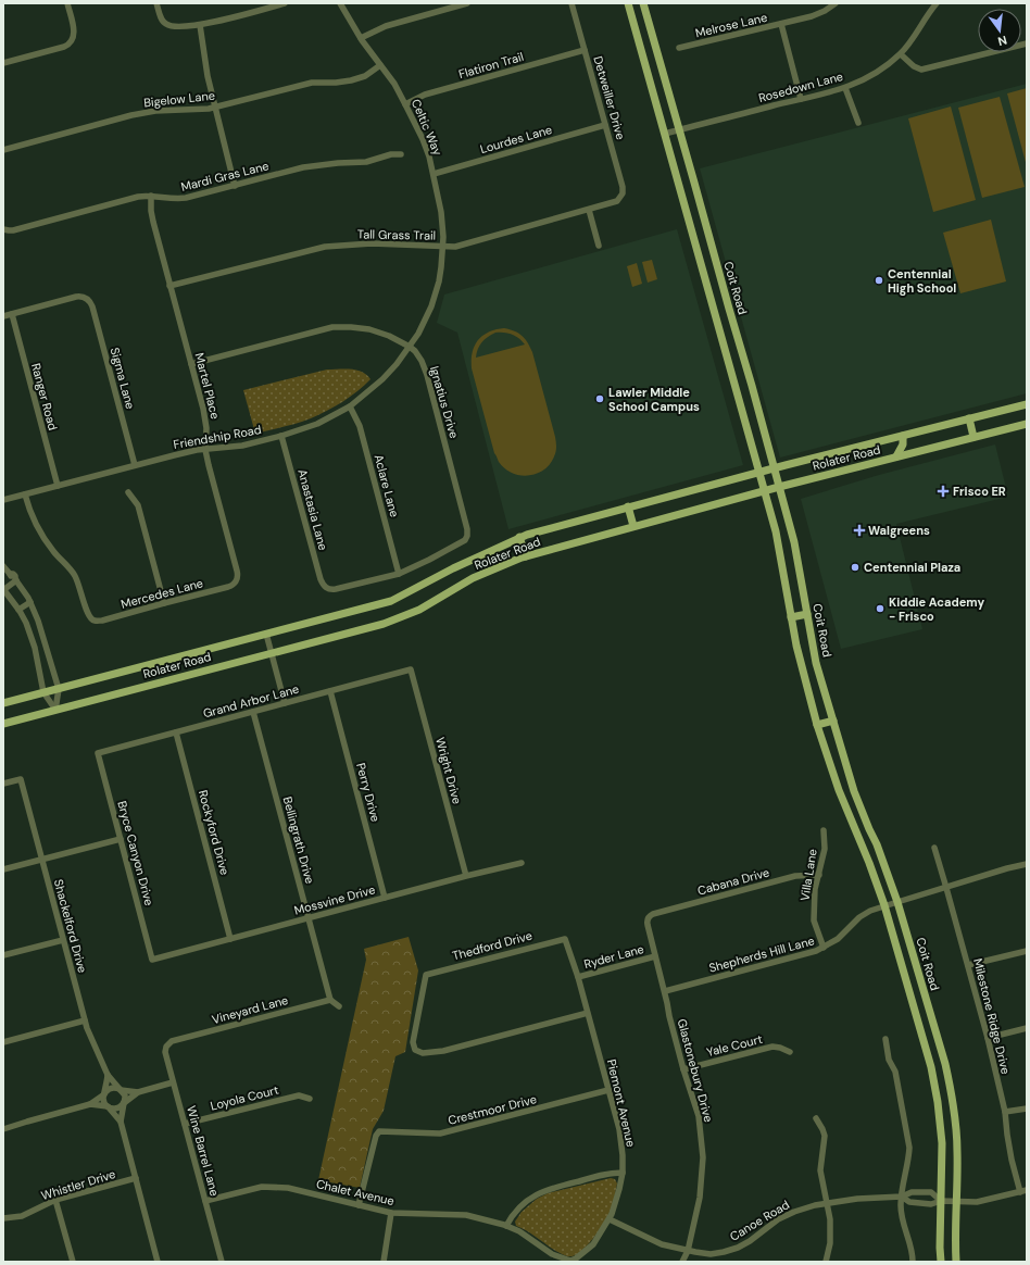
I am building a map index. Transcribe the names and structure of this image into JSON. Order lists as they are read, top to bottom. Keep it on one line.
{"streets":{"main road":["Coit Road","Rolater Road"],"street":["Melrose Lane","Flatiron Trail","Rosedown Lane","Detweiller Drive","Bigelow Lane","Celtic Way","Lourdes Lane","Mardi Gras Lane","Tall Grass Trail","Sigma Lane","Martel Place","Ranger Road","Ignatius Drive","Friendship Road","Aclare Lane","Anastasia Lane","Mercedes Lane","Grand Arbor Lane","Wright Drive","Perry Drive","Rockyford Drive","Bellingrath Drive","Bryce Canyon Drive","Villa Lane","Cabana Drive","Mossvine Drive","Shackelford Drive","Thedford Drive","Shepherds Hill Lane","Ryder Lane","Vineyard Lane","Milestone Ridge Drive","Yale Court","Glastonebury Drive","Loyola Court","Piemont Avenue","Crestmoor Drive","Wine Barrel Lane","Whistler Drive","Chalet Avenue","Canoe Road"]},"crossings":[["Flatiron Trail","Detweiller Drive"],["Flatiron Trail","Celtic Way"],["Rosedown Lane","Coit Road"],["Detweiller Drive","Lourdes Lane"],["Detweiller Drive","Tall Grass Trail"],["Bigelow Lane","Celtic Way"],["Celtic Way","Lourdes Lane"],["Celtic Way","Tall Grass Trail"],["Celtic Way","Friendship Road"],["Mardi Gras Lane","Martel Place"],["Tall Grass Trail","Martel Place"],["Coit Road","Rolater Road"],["Coit Road","Shepherds Hill Lane"],["Coit Road","Canoe Road"],["Sigma Lane","Ranger Road"],["Sigma Lane","Friendship Road"],["Martel Place","Ignatius Drive"],["Martel Place","Friendship Road"],["Martel Place","Mercedes Lane"],["Ranger Road","Friendship Road"],["Ignatius Drive","Friendship Road"],["Ignatius Drive","Aclare Lane"],["Ignatius Drive","Anastasia Lane"],["Friendship Road","Aclare Lane"],["Friendship Road","Anastasia Lane"],["Friendship Road","Mercedes Lane"],["Aclare Lane","Anastasia Lane"],["Grand Arbor Lane","Wright Drive"],["Grand Arbor Lane","Perry Drive"],["Grand Arbor Lane","Rockyford Drive"],["Grand Arbor Lane","Bellingrath Drive"],["Grand Arbor Lane","Bryce Canyon Drive"],["Wright Drive","Mossvine Drive"],["Perry Drive","Mossvine Drive"],["Rockyford Drive","Mossvine Drive"],["Bellingrath Drive","Mossvine Drive"],["Bellingrath Drive","Vineyard Lane"],["Bryce Canyon Drive","Mossvine Drive"],["Villa Lane","Cabana Drive"],["Villa Lane","Shepherds Hill Lane"],["Cabana Drive","Glastonebury Drive"],["Thedford Drive","Piemont Avenue"],["Shepherds Hill Lane","Milestone Ridge Drive"],["Shepherds Hill Lane","Glastonebury Drive"],["Ryder Lane","Glastonebury Drive"],["Ryder Lane","Piemont Avenue"],["Vineyard Lane","Wine Barrel Lane"],["Milestone Ridge Drive","Canoe Road"],["Yale Court","Glastonebury Drive"],["Glastonebury Drive","Canoe Road"],["Loyola Court","Wine Barrel Lane"],["Piemont Avenue","Crestmoor Drive"],["Piemont Avenue","Chalet Avenue"],["Piemont Avenue","Canoe Road"],["Crestmoor Drive","Chalet Avenue"],["Wine Barrel Lane","Chalet Avenue"]],"places":{"other":["Centennial High School","Lawler Middle School Campus","Centennial Plaza","Kiddie Academy - Frisco"],"health":["Frisco ER","Walgreens"]},"north":"bottom"}
